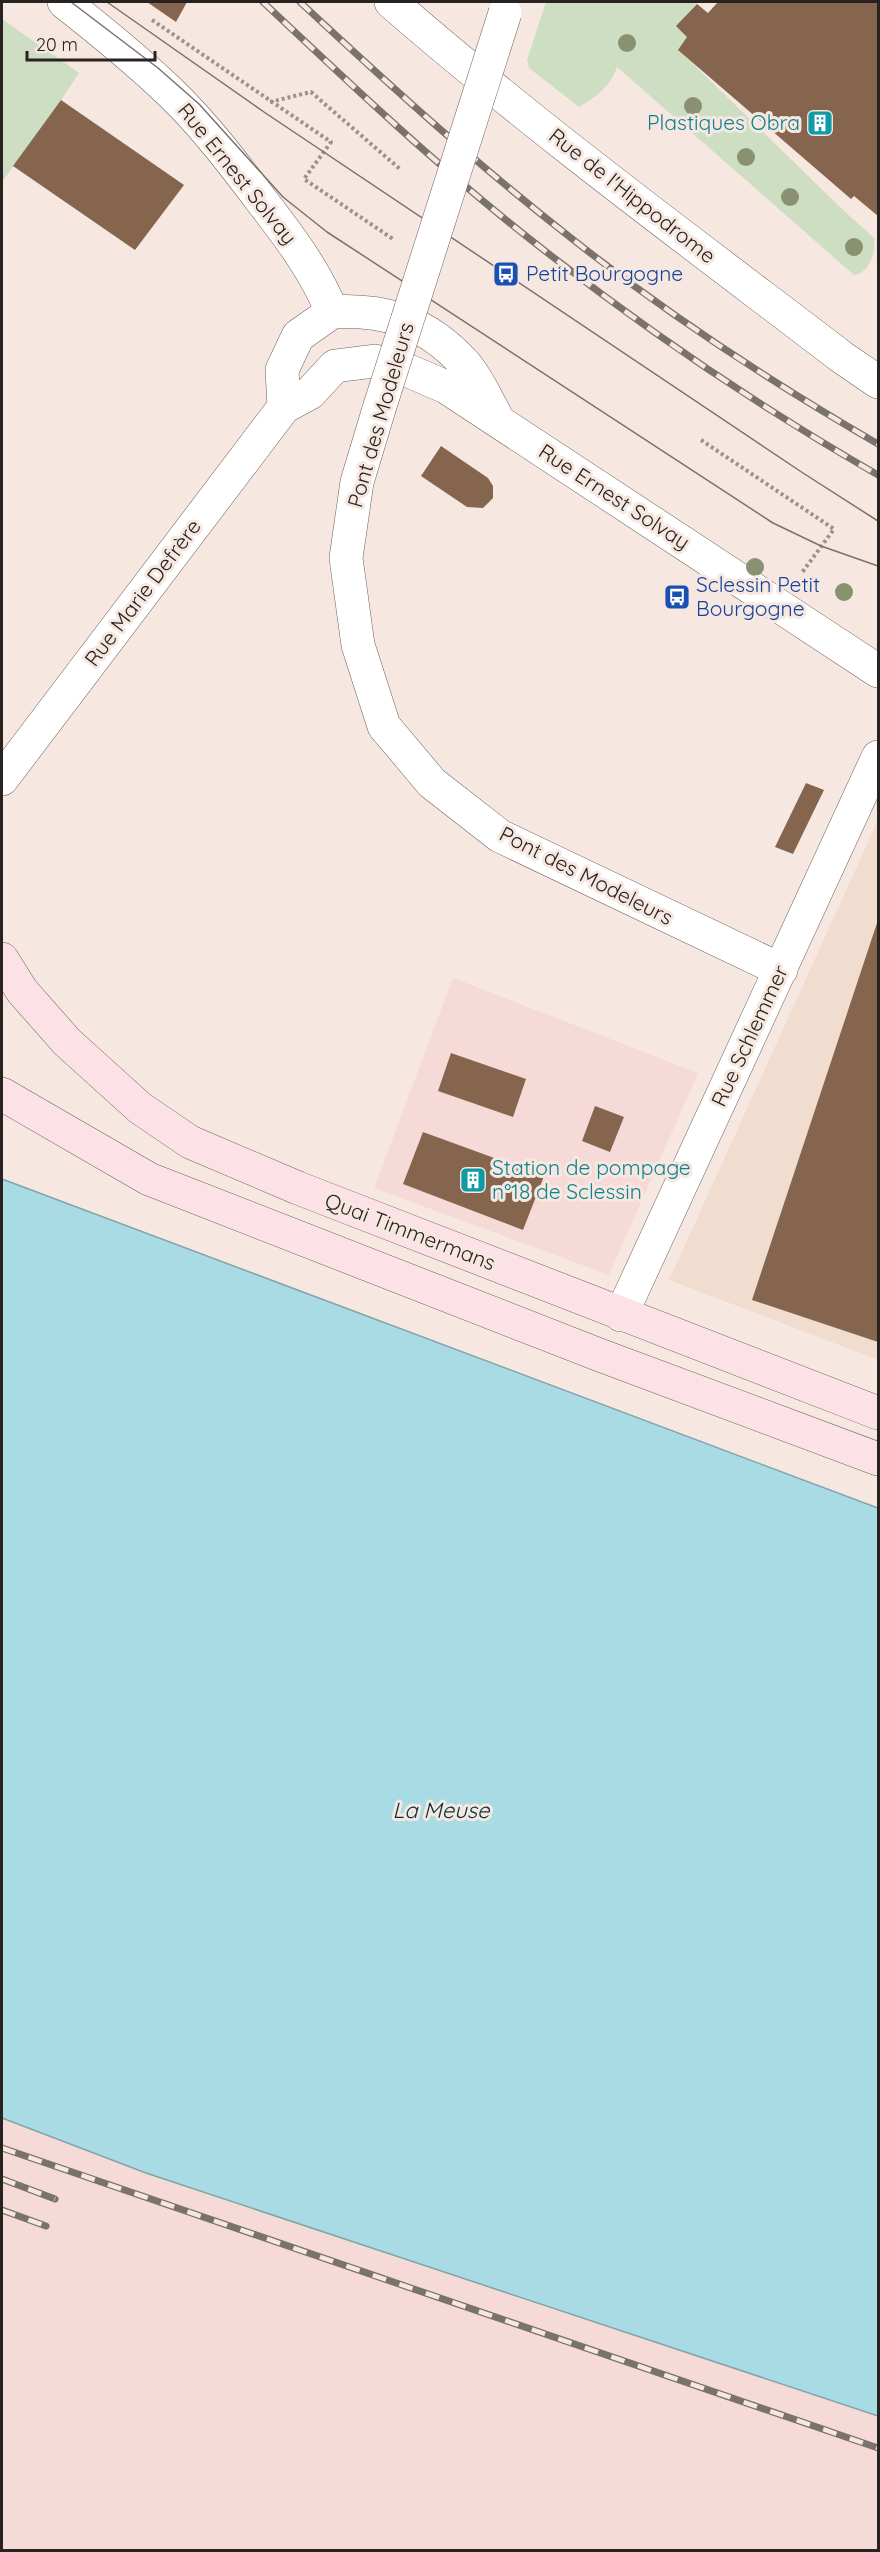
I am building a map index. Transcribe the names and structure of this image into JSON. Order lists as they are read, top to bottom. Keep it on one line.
{"streets":{"main road":["Quai Timmermans"],"street":["Rue Ernest Solvay","Rue de l'Hippodrome","Pont des Modeleurs","Rue Marie Defrère","Rue Schlemmer"]},"crossings":[["Rue Ernest Solvay","Rue Marie Defrère"],["Pont des Modeleurs","Rue Schlemmer"],["Rue Schlemmer","Quai Timmermans"]],"water":["La Meuse"],"places":{"building":["Plastiques Obra","Station de pompage n°18 de Sclessin"],"bus stop":["Petit Bourgogne","Sclessin Petit Bourgogne"]},"scale_bar":"20 m"}
